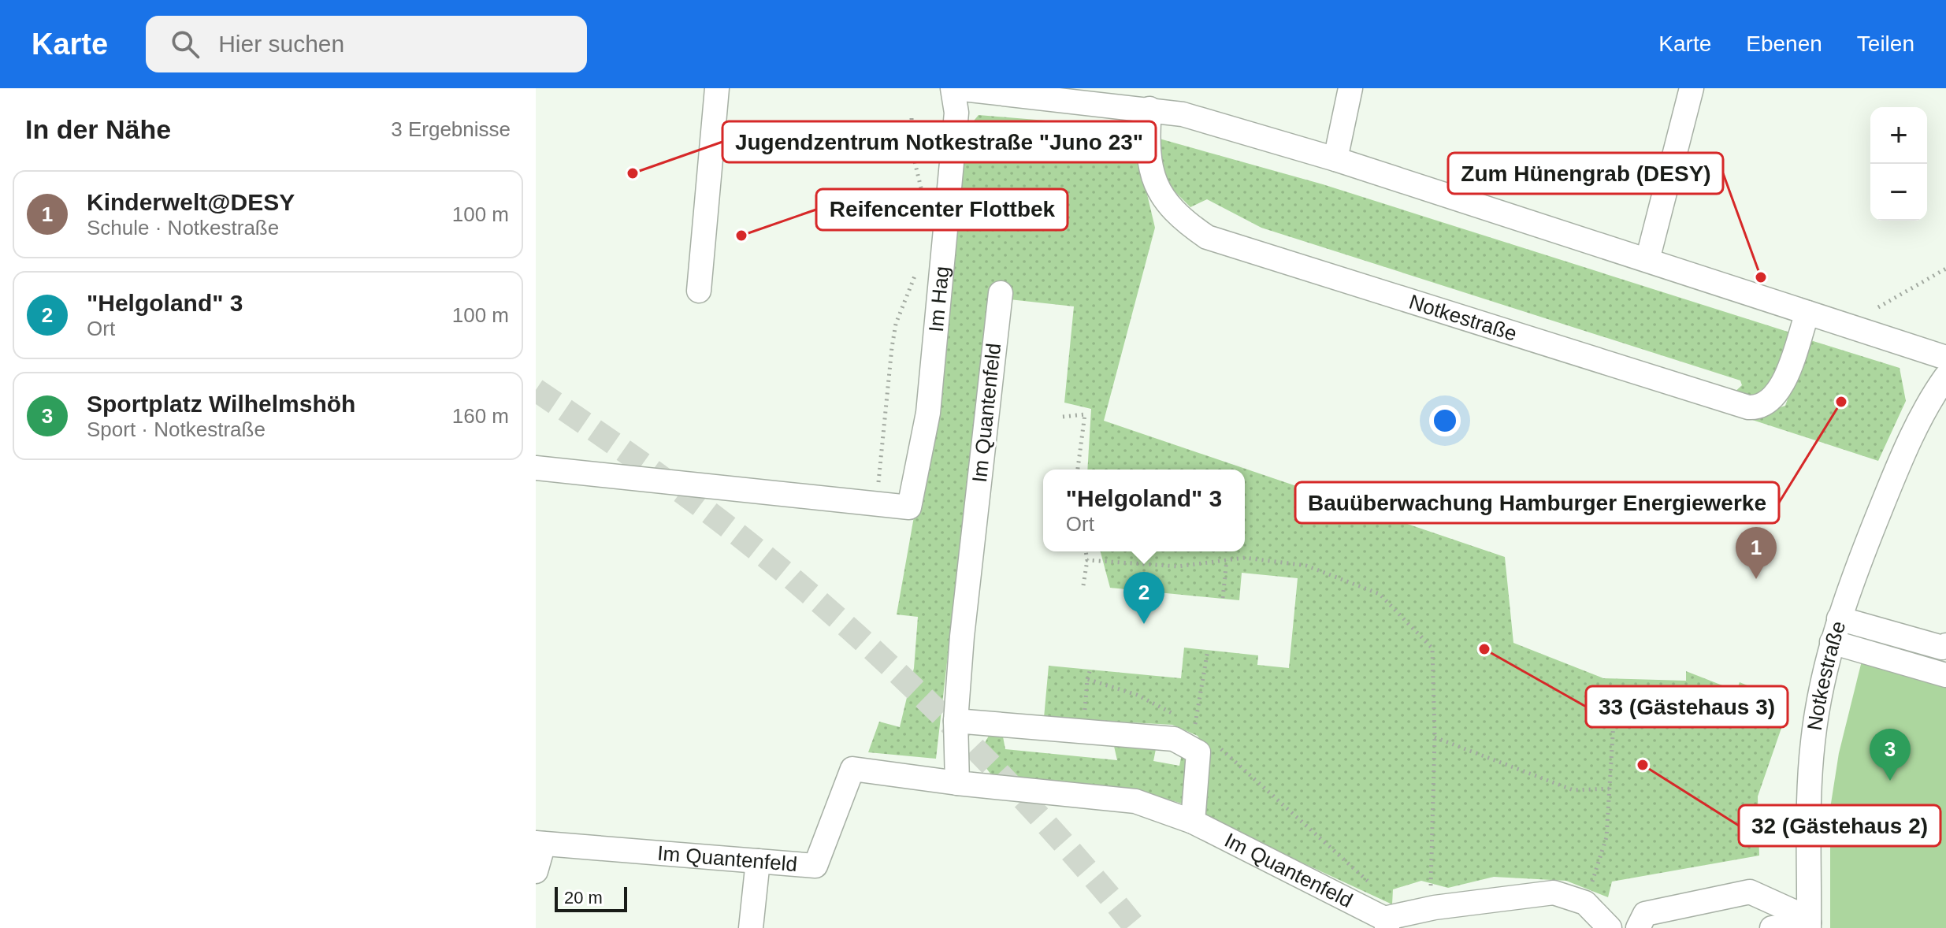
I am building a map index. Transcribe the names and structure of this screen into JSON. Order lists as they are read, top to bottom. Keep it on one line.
{"streets":{"street":["Im Hag","Notkestraße","Im Quantenfeld"]},"places":["Jugendzentrum Notkestraße \"Juno 23\"","Reifencenter Flottbek","Zum Hünengrab (DESY)","Bauüberwachung Hamburger Energiewerke","33 (Gästehaus 3)","32 (Gästehaus 2)"],"scale_bar":"20 m","page":{"header":"Karte","search":"Hier suchen","nav":["Karte","Ebenen","Teilen"],"heading":["In der Nähe","3 Ergebnisse"],"map_buttons":["+","−"],"list":[{"mark":"1","name":"Kinderwelt@DESY","note":"Schule · Notkestraße","value":"100 m"},{"mark":"2","name":"\"Helgoland\" 3","note":"Ort","value":"100 m"},{"mark":"3","name":"Sportplatz Wilhelmshöh","note":"Sport · Notkestraße","value":"160 m"}],"popup":["\"Helgoland\" 3","Ort"],"pins":["1","2","3"],"scale":"20 m"}}
